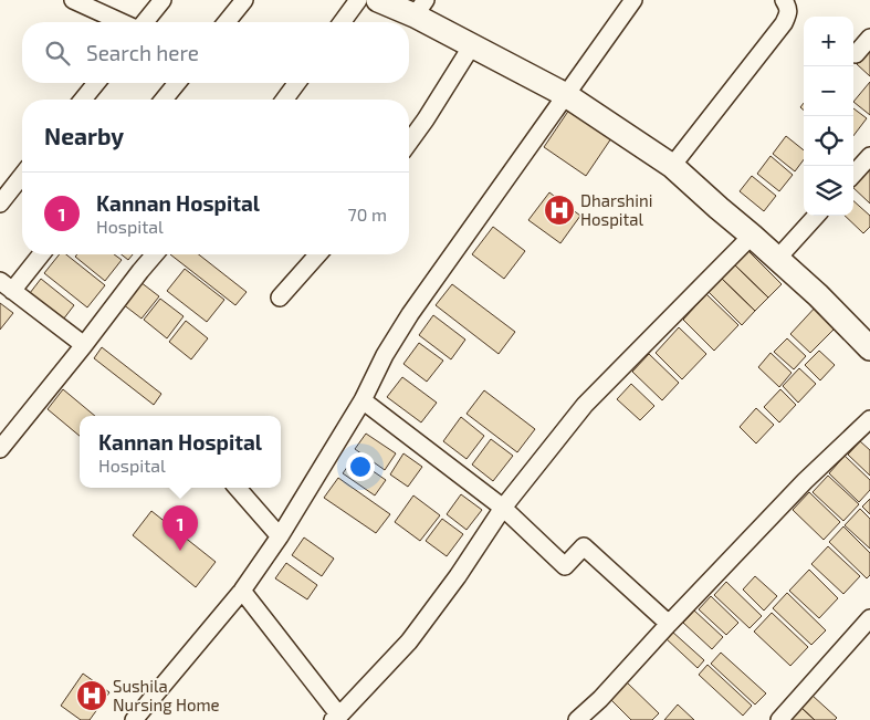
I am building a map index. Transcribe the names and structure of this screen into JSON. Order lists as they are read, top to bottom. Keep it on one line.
{"places":{"hospital":["Dharshini Hospital","Sushila Nursing Home"]},"page":{"map_buttons":["+","−"],"search":"Search here","heading":"Nearby","list":[{"mark":"1","name":"Kannan Hospital","note":"Hospital","value":"70 m"}],"popup":["Kannan Hospital","Hospital"],"pins":"1"}}
